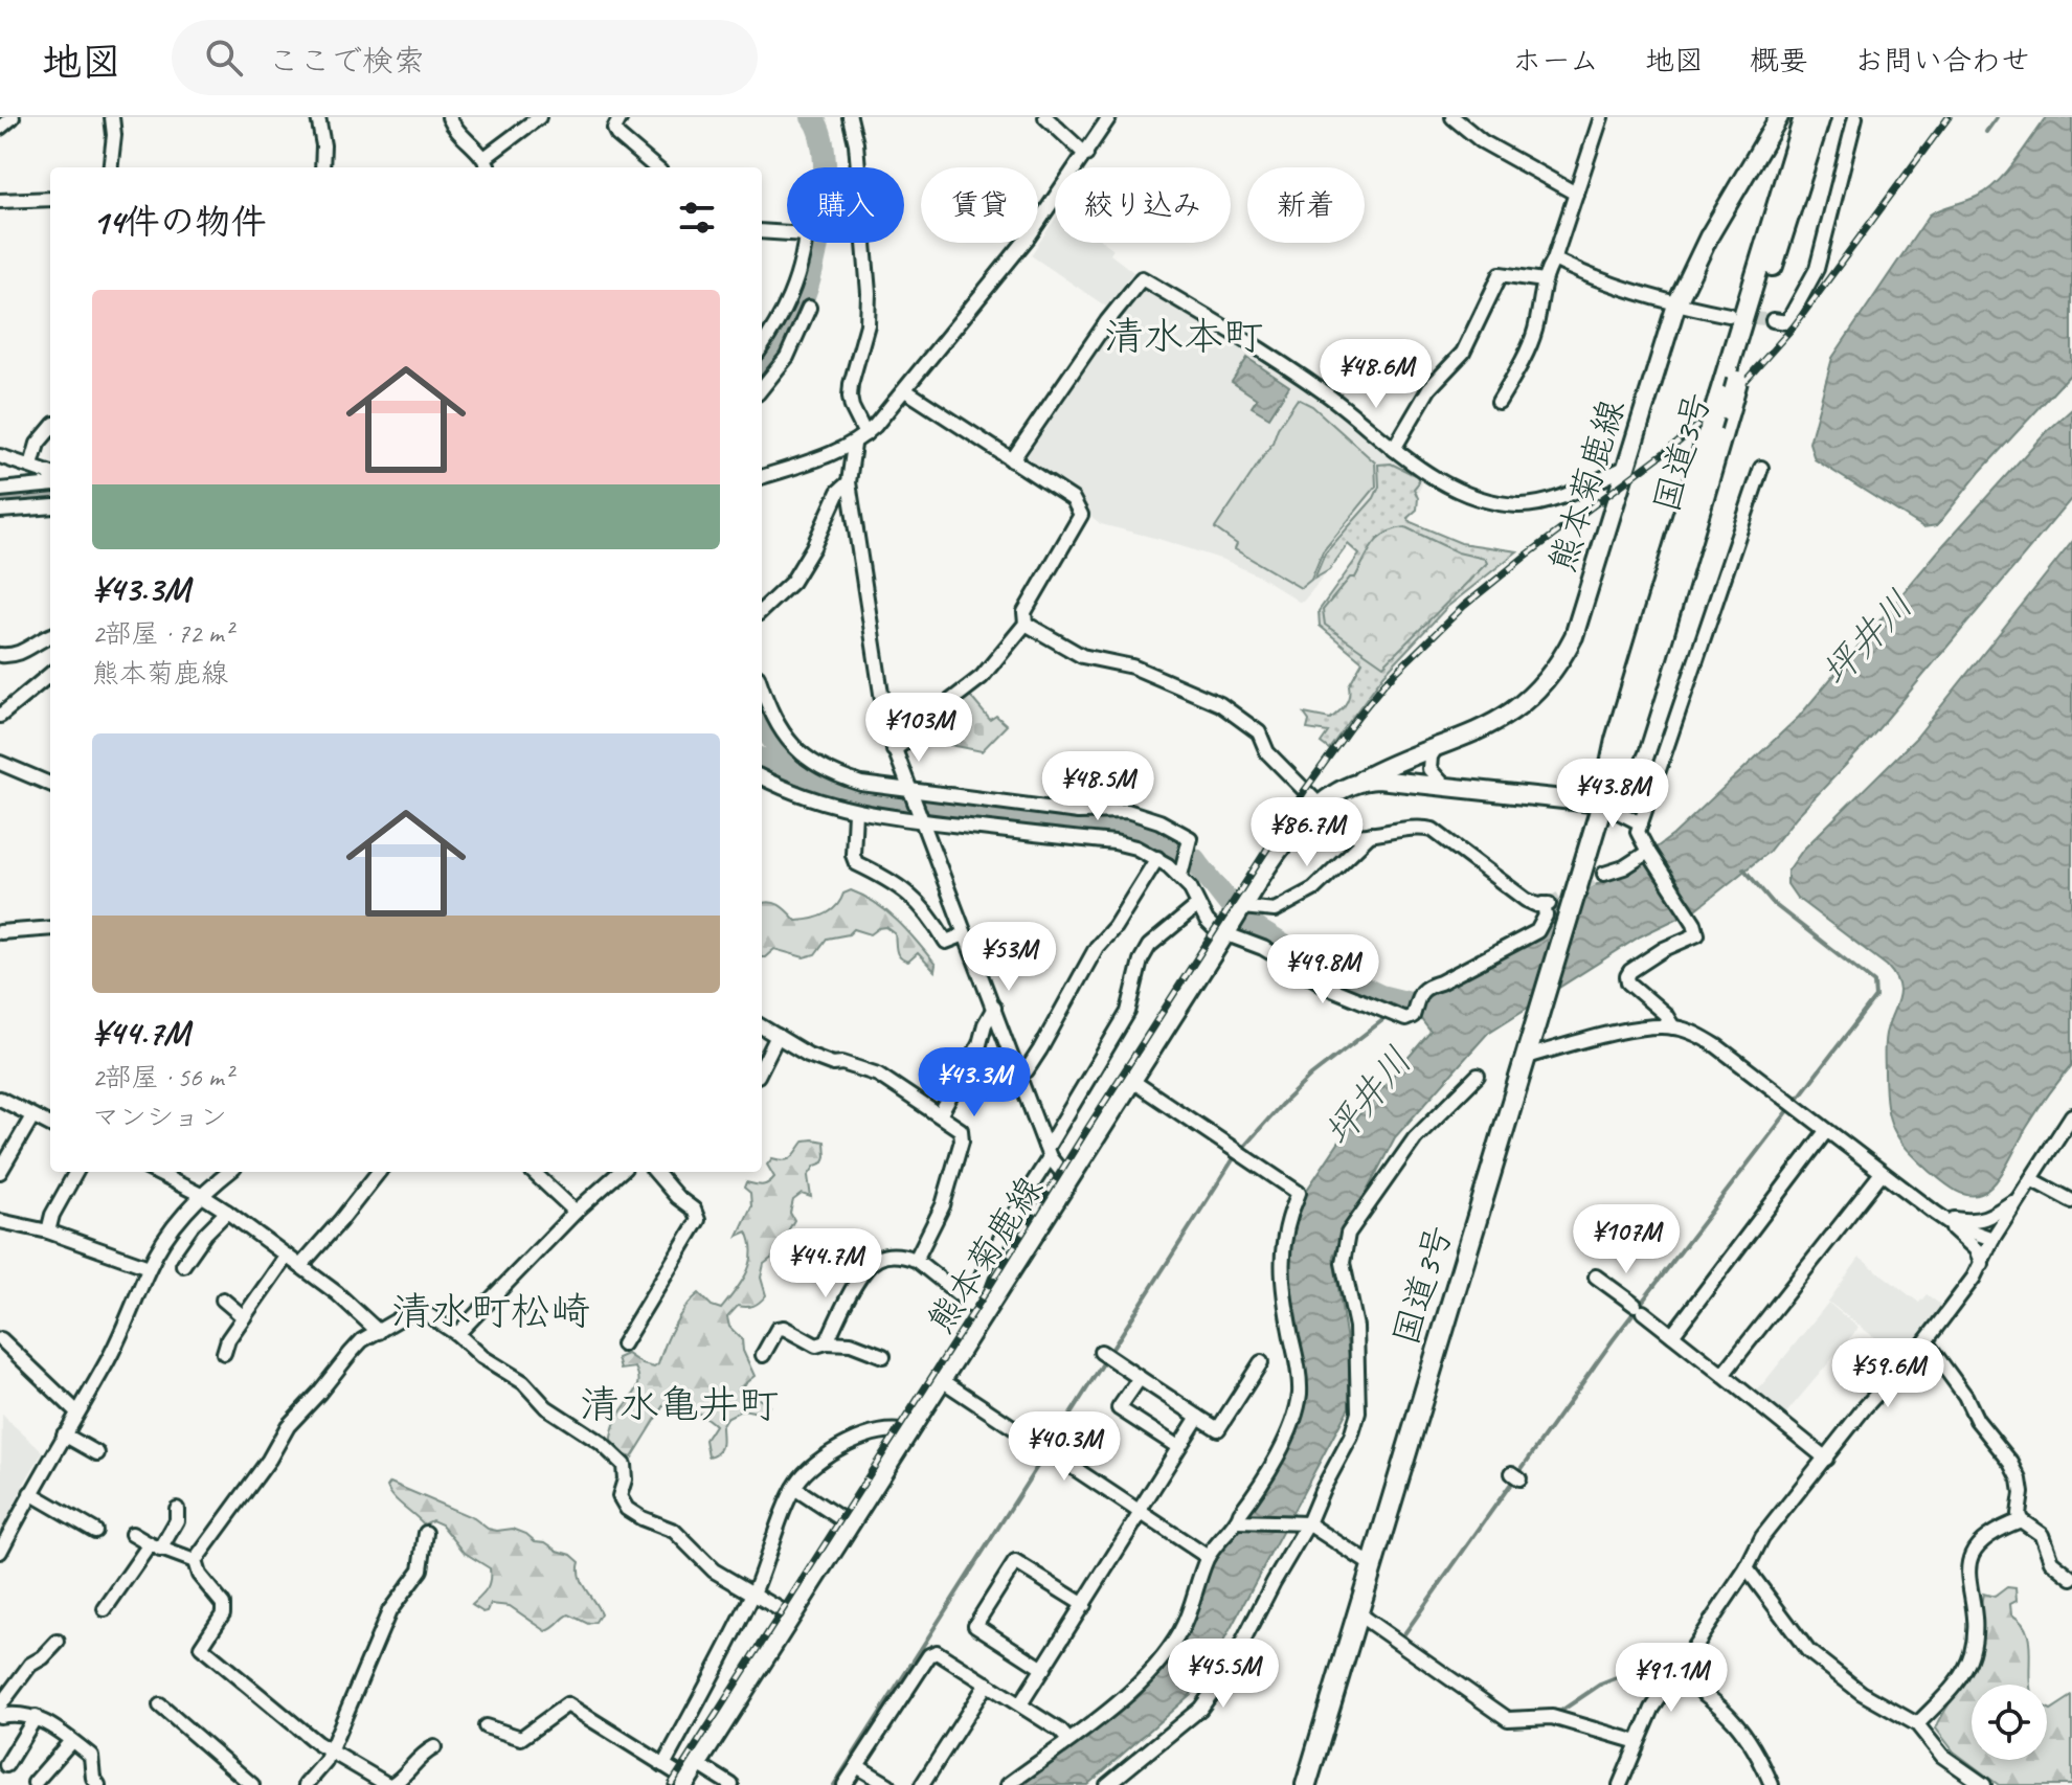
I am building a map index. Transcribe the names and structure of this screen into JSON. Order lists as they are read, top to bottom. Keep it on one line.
{"streets":{"highway":["国道3号"],"main road":["熊本菊鹿線"]},"districts":["清水本町","清水町松崎","清水亀井町"],"water":["坪井川"],"page":{"header":"地図","search":"ここで検索","nav":["ホーム","地図","概要","お問い合わせ"],"chip":["購入","賃貸","絞り込み","新着"],"heading":"14件の物件","list":[{"name":"¥43.3M","note":"2部屋 · 72 m² · 熊本菊鹿線"},{"name":"¥44.7M","note":"2部屋 · 56 m² · マンション"}],"price":["¥48.6M","¥103M","¥48.5M","¥43.8M","¥86.7M","¥53M","¥49.8M","¥43.3M","¥107M","¥44.7M","¥59.6M","¥40.3M","¥45.5M","¥91.1M"]}}
